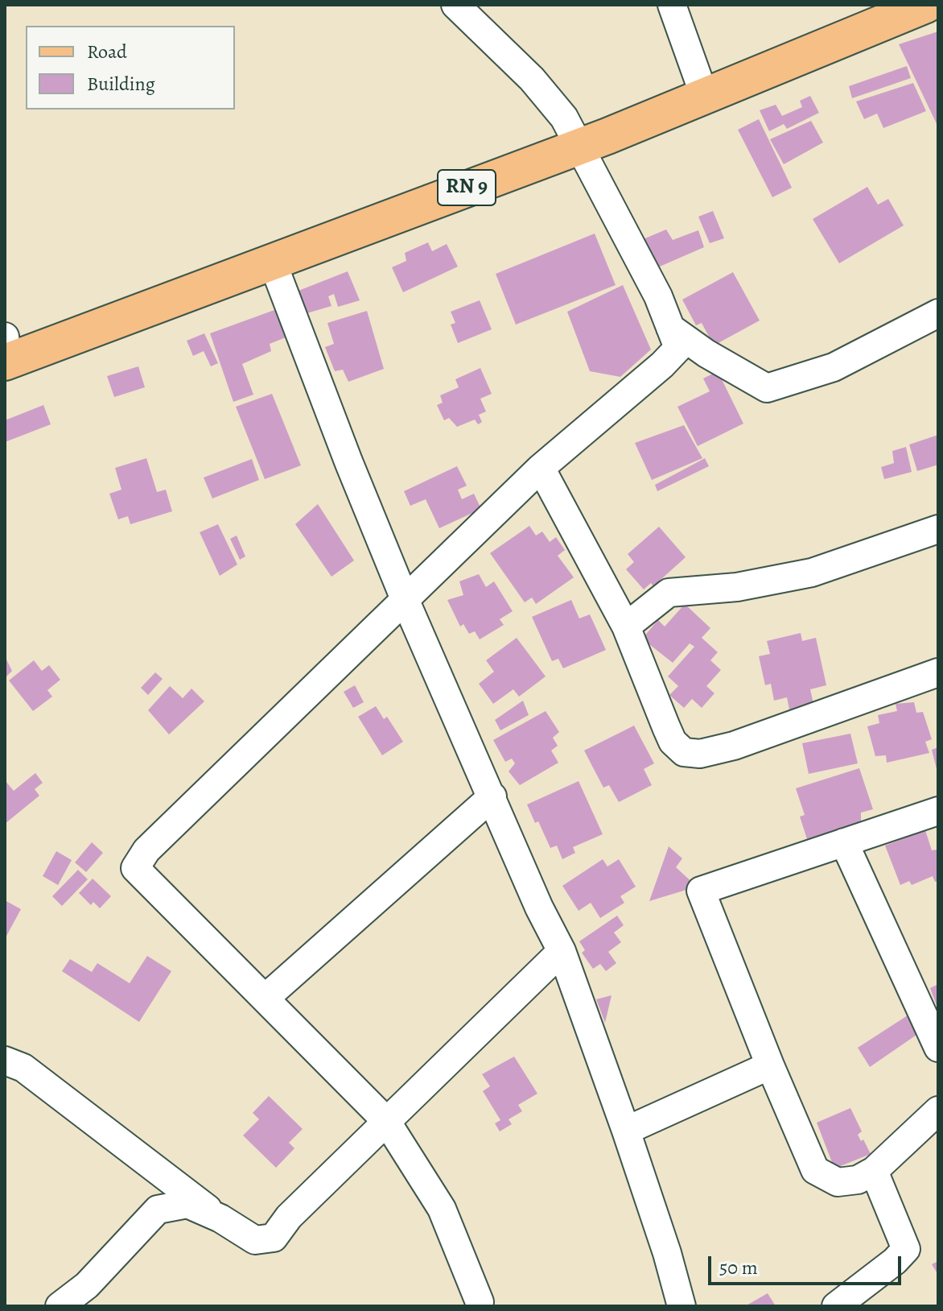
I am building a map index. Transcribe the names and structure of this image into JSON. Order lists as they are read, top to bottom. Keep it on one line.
{"streets":{"main road":["RN 9"]},"legend":["Road","Building"],"scale_bar":"50 m"}
